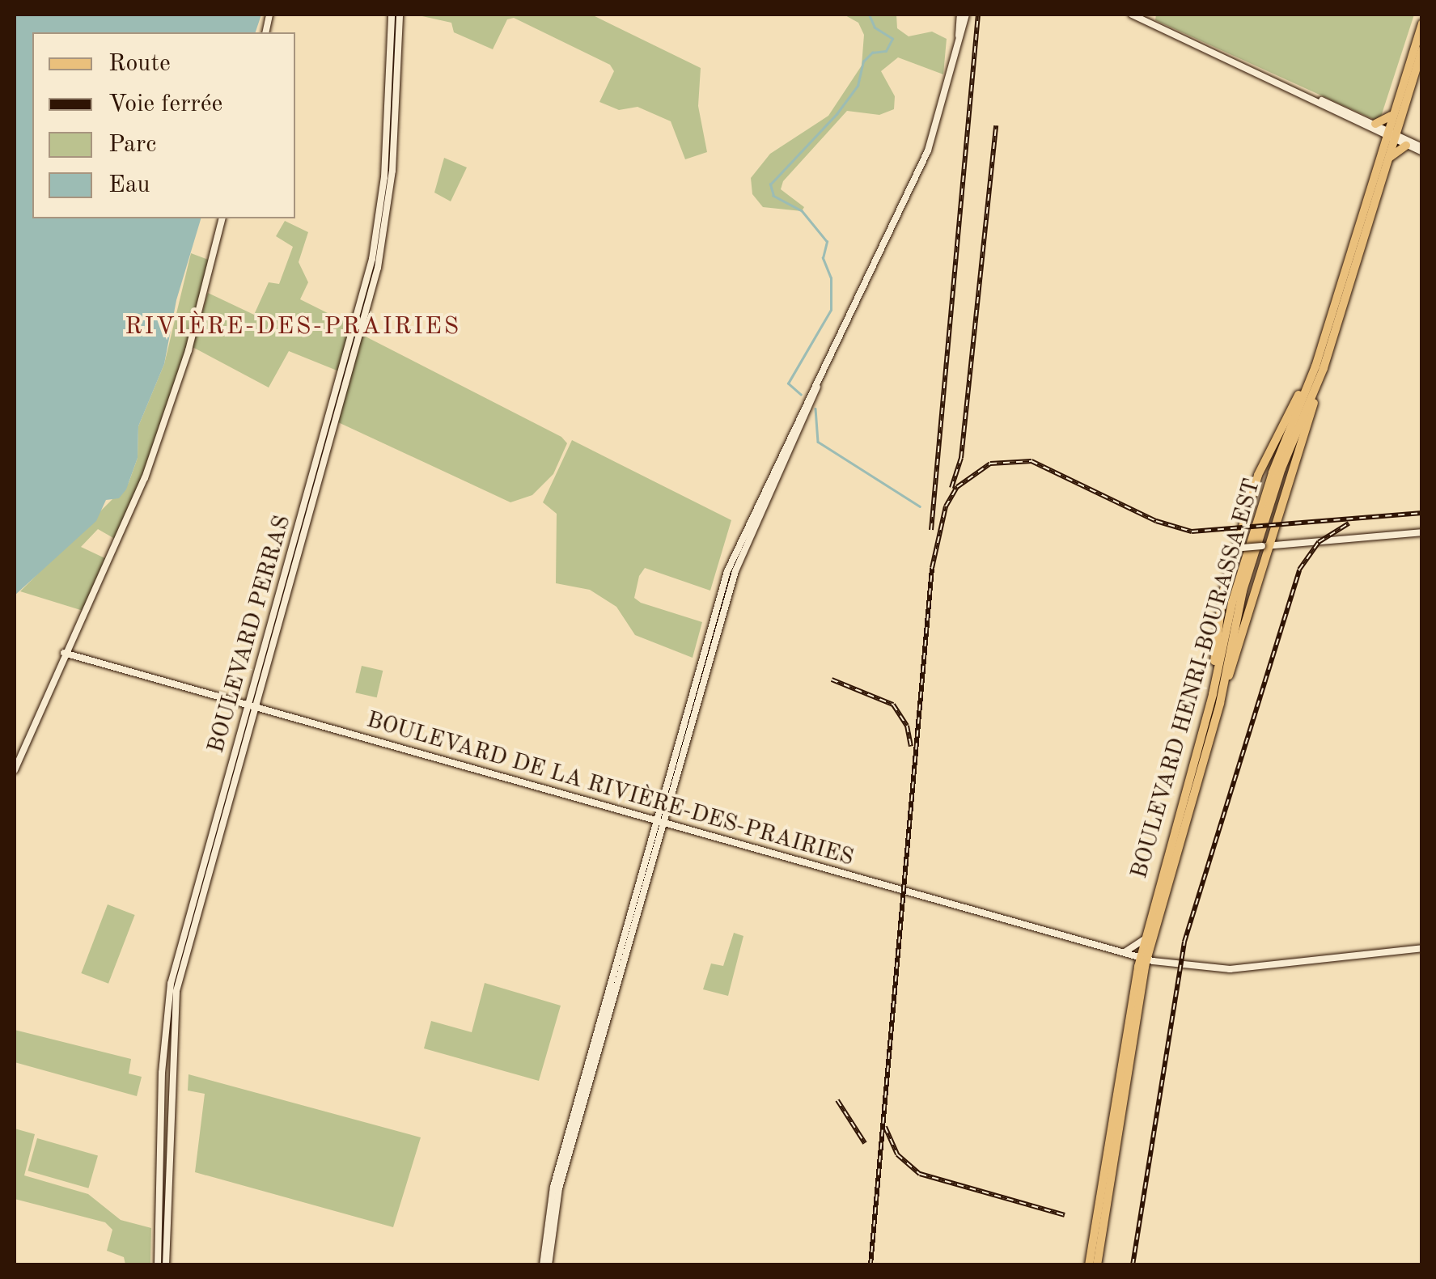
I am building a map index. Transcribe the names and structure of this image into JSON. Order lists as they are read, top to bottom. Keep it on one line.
{"streets":{"main road":["BOULEVARD HENRI-BOURASSA EST"],"street":["BOULEVARD PERRAS","BOULEVARD DE LA RIVIÈRE-DES-PRAIRIES"]},"crossings":[["BOULEVARD PERRAS","BOULEVARD DE LA RIVIÈRE-DES-PRAIRIES"],["BOULEVARD HENRI-BOURASSA EST","BOULEVARD DE LA RIVIÈRE-DES-PRAIRIES"]],"districts":["RIVIÈRE-DES-PRAIRIES"],"legend":["Route","Voie ferrée","Parc","Eau"]}
